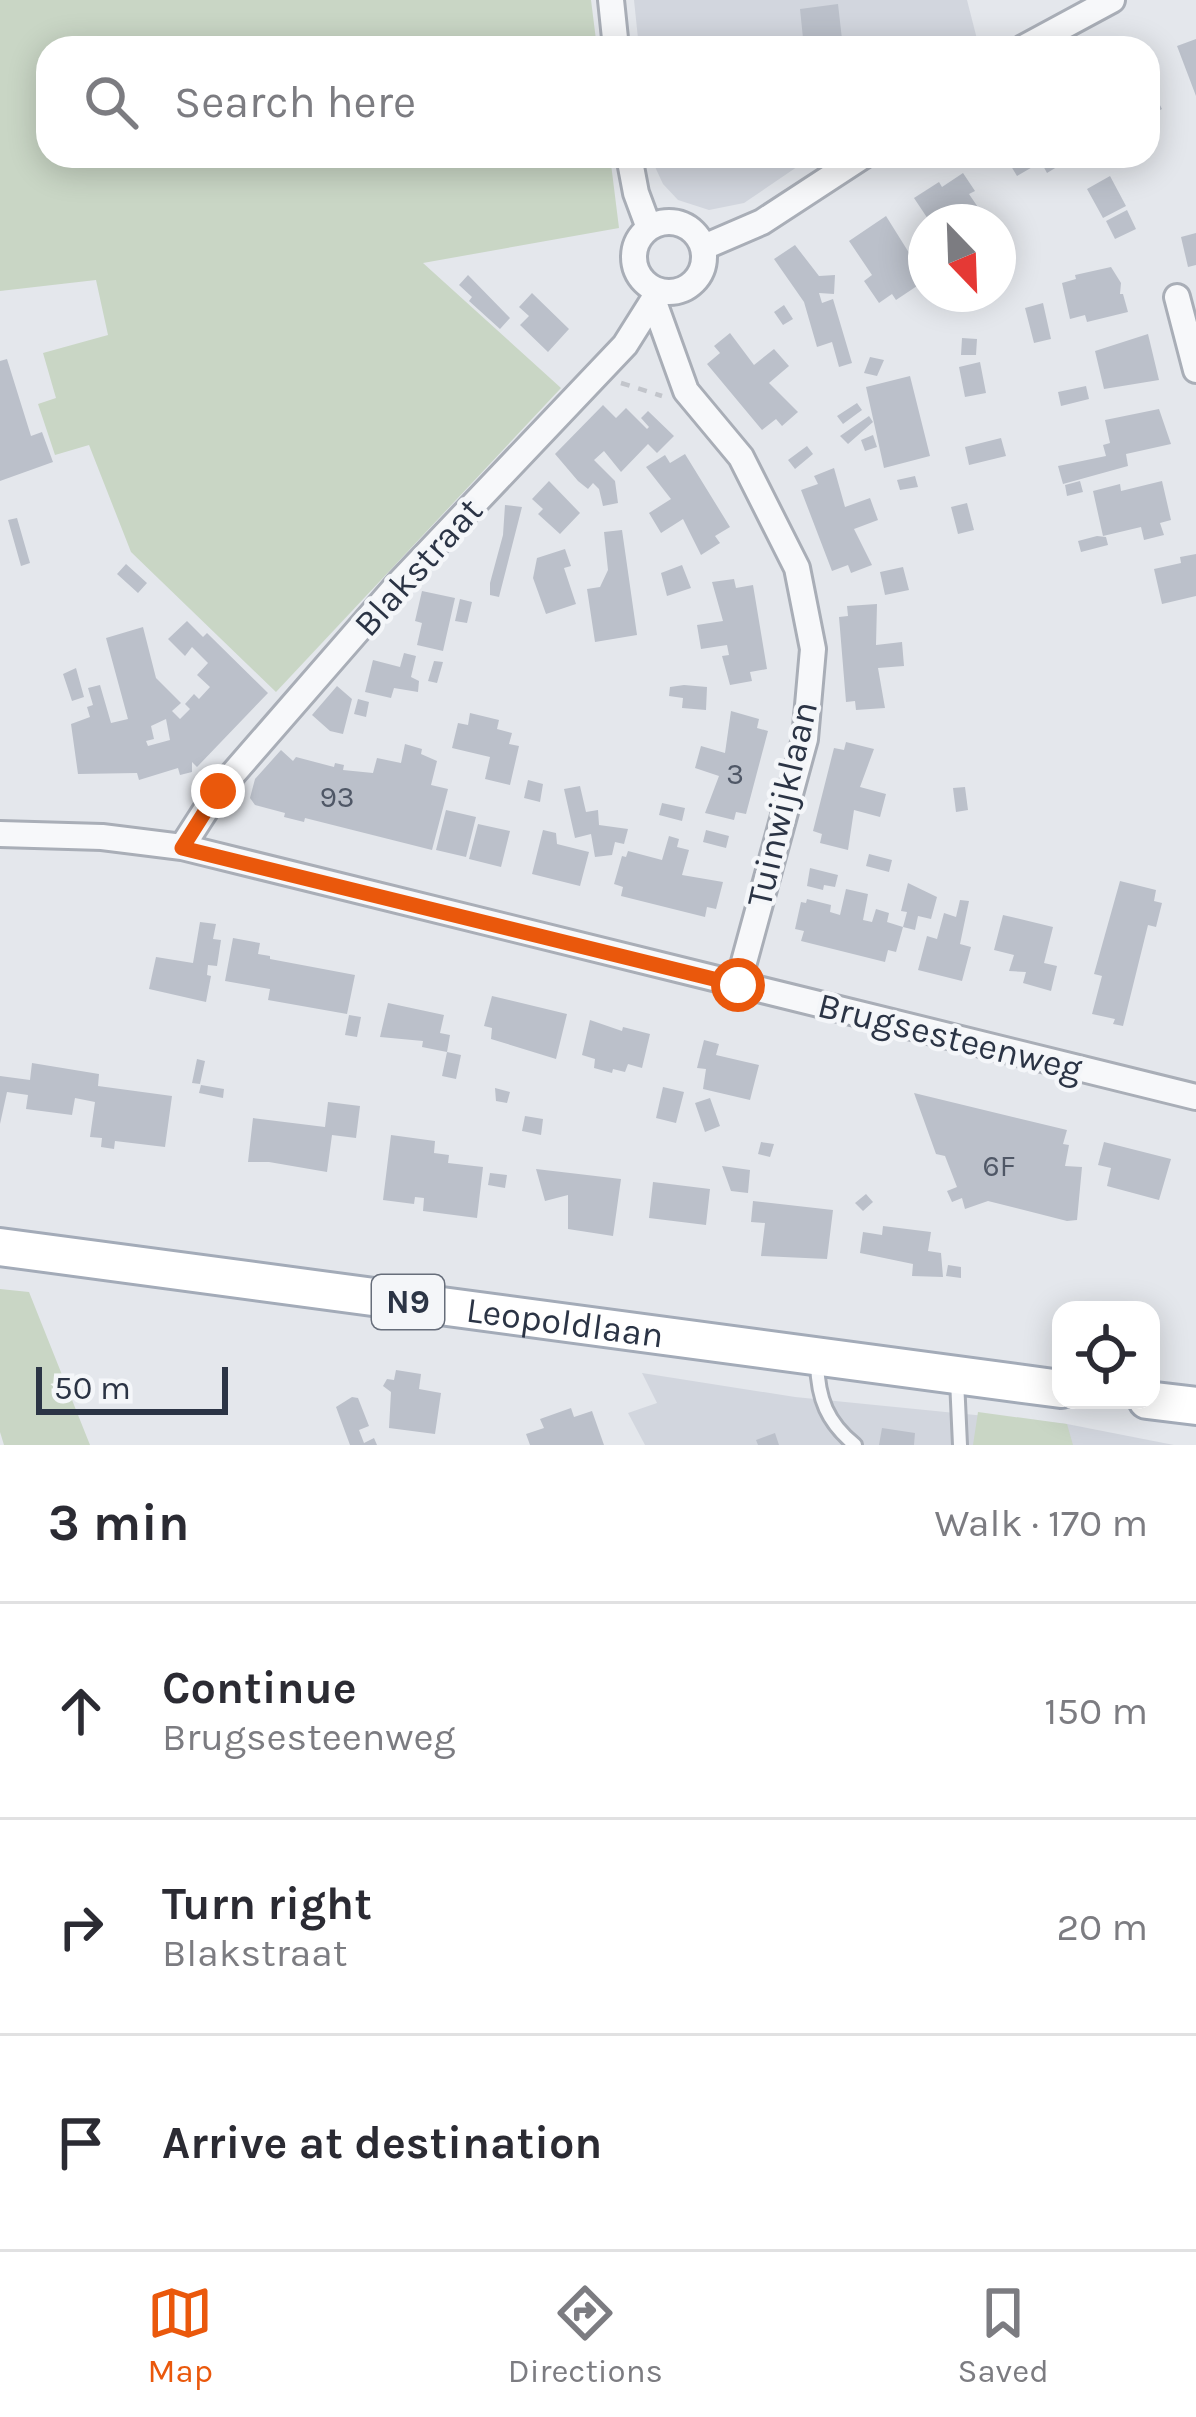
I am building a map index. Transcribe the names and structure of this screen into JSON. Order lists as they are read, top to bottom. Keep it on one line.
{"streets":{"main road":["N9","Leopoldlaan"],"street":["Blakstraat","Tuinwijklaan","Brugsesteenweg"]},"crossings":[["Blakstraat","Tuinwijklaan"],["Blakstraat","Brugsesteenweg"],["Tuinwijklaan","Brugsesteenweg"]],"house_numbers":["3","93","6F"],"scale_bar":"50 m","north":"bottom right","page":{"search":"Search here","scale":"50 m","heading":["3 min","Walk · 170 m"],"list":[["Continue","Brugsesteenweg","150 m"],["Turn right","Blakstraat","20 m"],"Arrive at destination"],"nav":["Map","Directions","Saved"]}}
